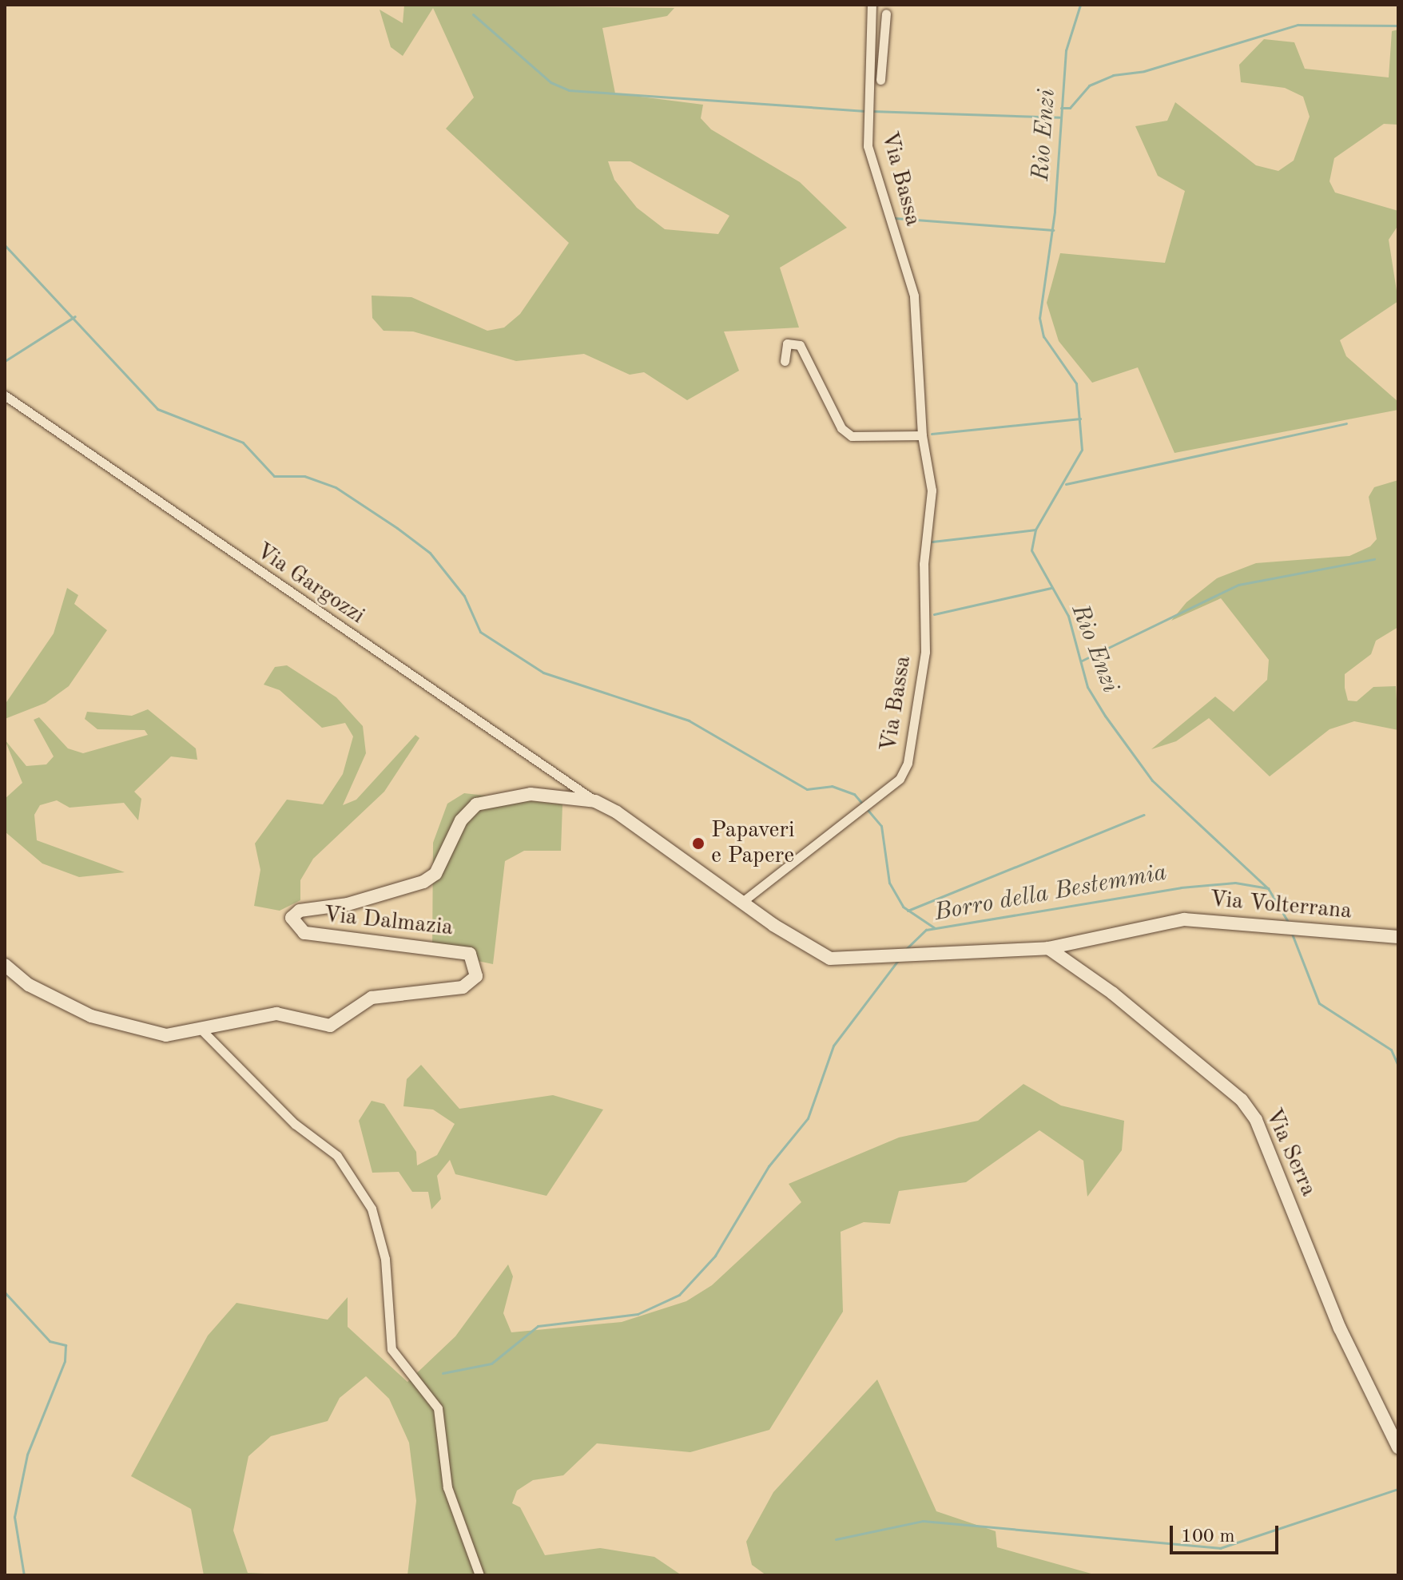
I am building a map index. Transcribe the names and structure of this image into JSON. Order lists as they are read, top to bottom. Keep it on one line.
{"streets":{"main road":["Via Volterrana","Via Dalmazia","Via Serra"],"street":["Via Bassa","Via Gargozzi"]},"crossings":[["Via Bassa","Via Dalmazia"],["Via Gargozzi","Via Dalmazia"],["Via Volterrana","Via Dalmazia"],["Via Volterrana","Via Serra"],["Via Dalmazia","Via Serra"]],"water":["Rio Enzi","Borro della Bestemmia"],"places":["Papaveri e Papere"],"scale_bar":"100 m"}
